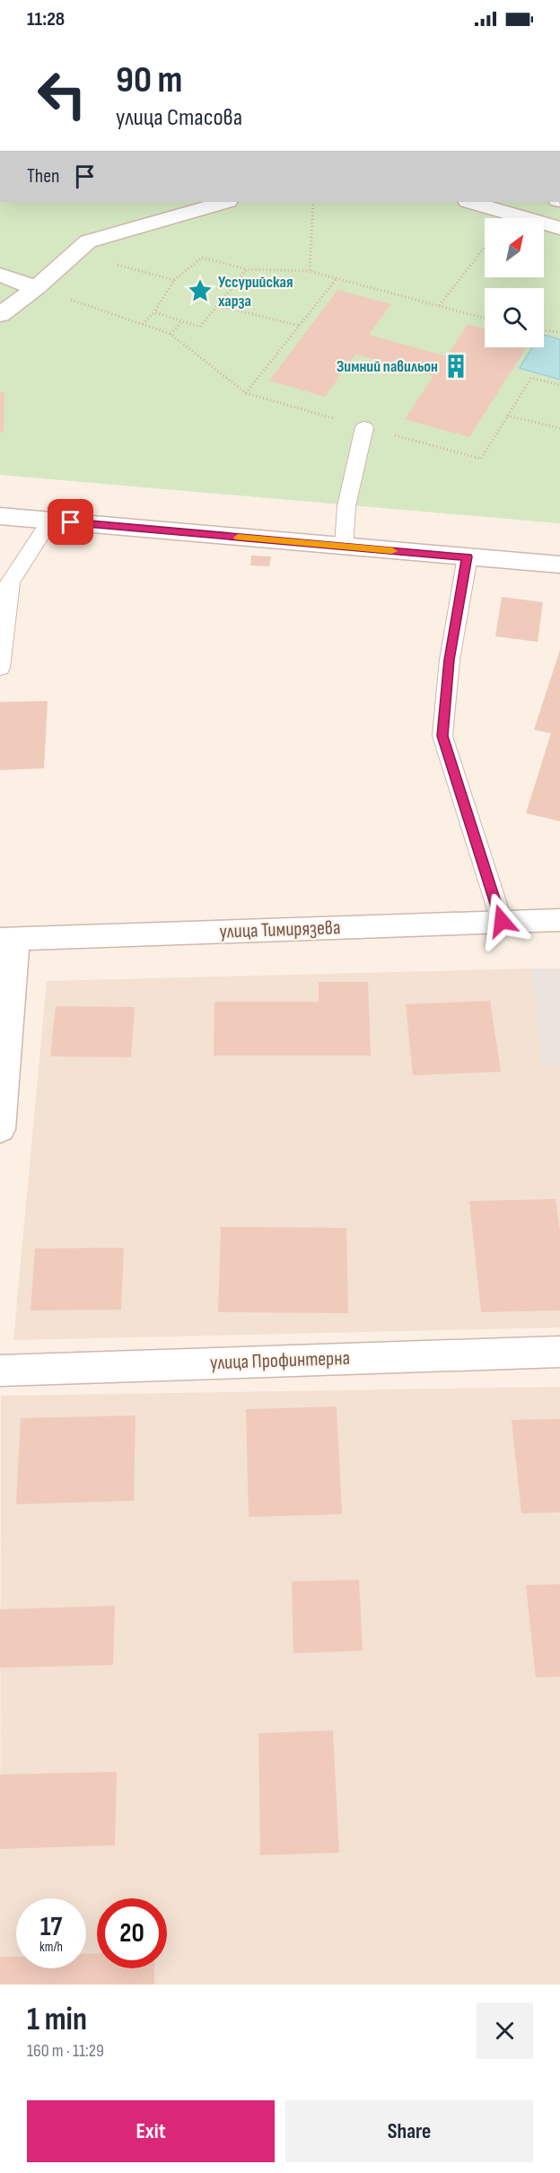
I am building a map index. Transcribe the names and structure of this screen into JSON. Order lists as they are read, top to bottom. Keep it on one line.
{"streets":{"street":["улица Тимирязева","улица Профинтерна"]},"places":{"place":["Уссурийская харза"],"building":["Зимний павильон"]},"north":"top right","page":{"status":"11:28","turn":["90 m","улица Стасова"],"then":"Then","speed":"17 km/h","limit":"20","heading":["1 min","160 m · 11:29"],"buttons":["Exit","Share"]}}
